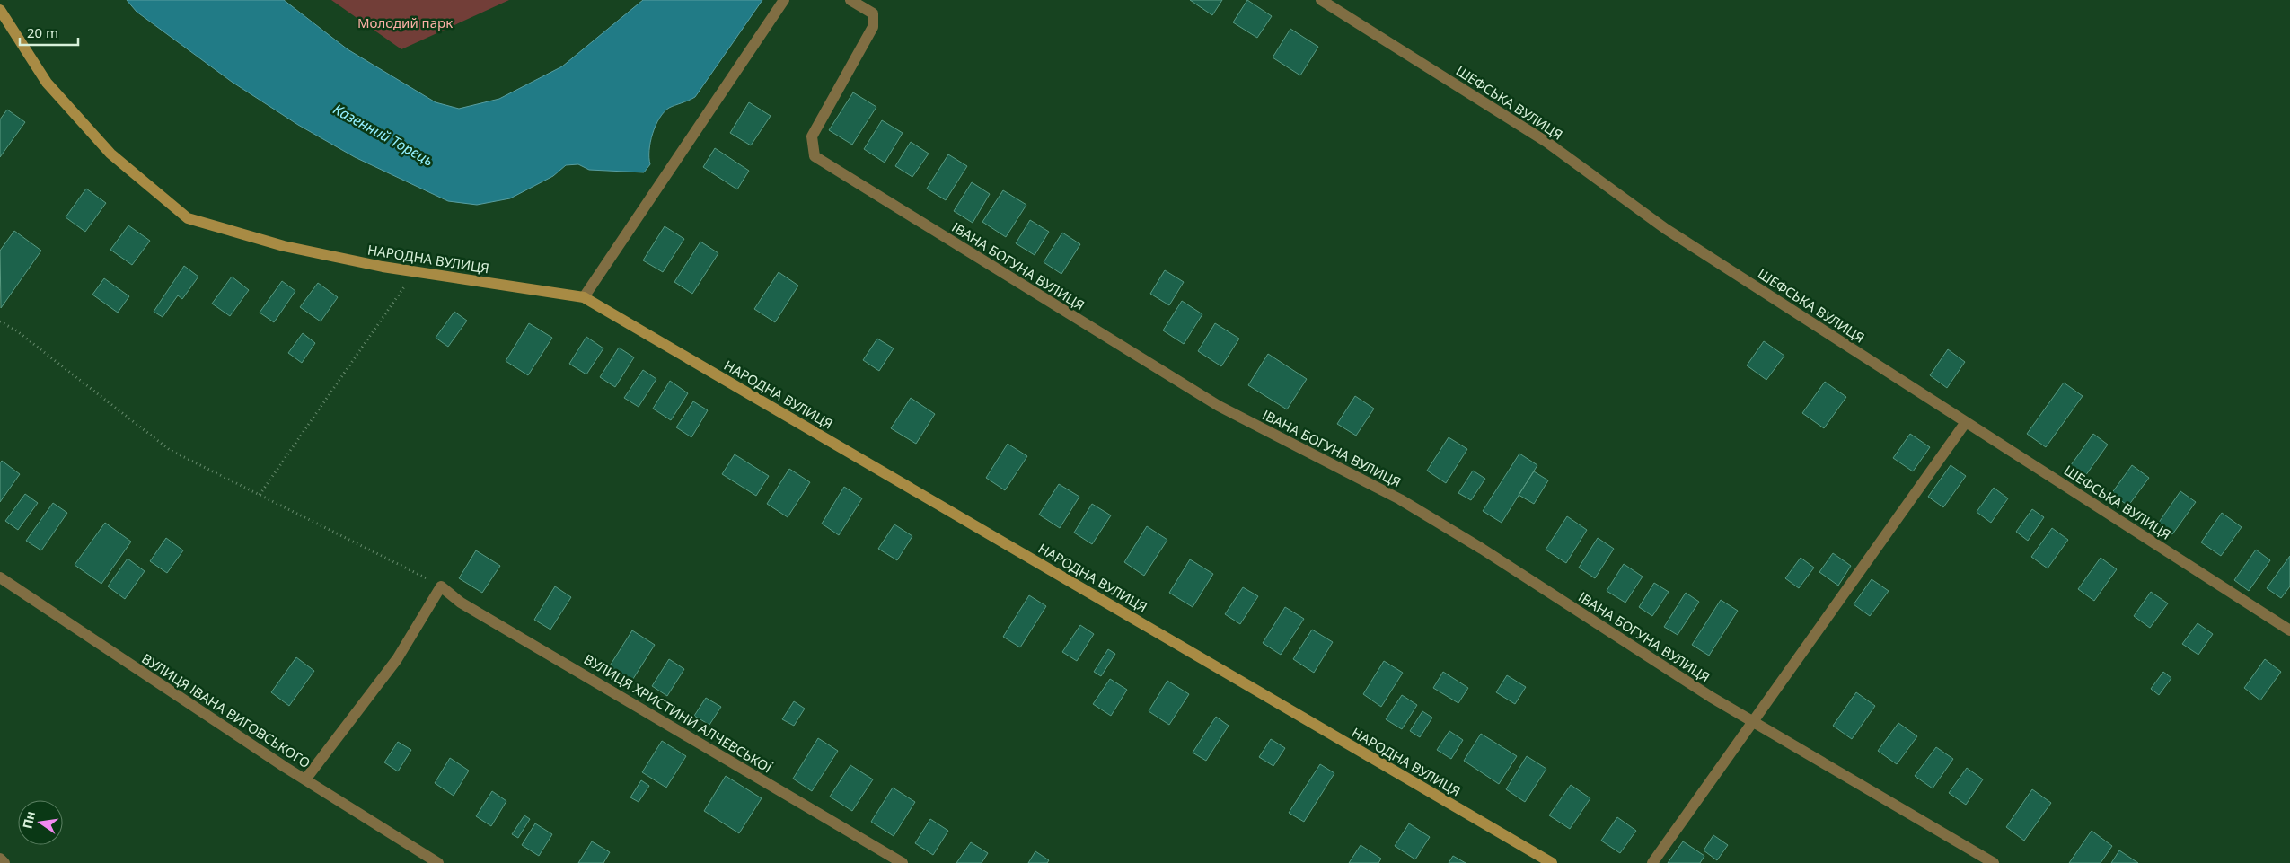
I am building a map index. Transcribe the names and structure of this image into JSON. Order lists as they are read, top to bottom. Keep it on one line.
{"streets":{"street":["ШЕФСЬКА ВУЛИЦЯ","НАРОДНА ВУЛИЦЯ","ІВАНА БОГУНА ВУЛИЦЯ","ВУЛИЦЯ ІВАНА ВИГОВСЬКОГО","ВУЛИЦЯ ХРИСТИНИ АЛЧЕВСЬКОЇ"]},"water":["Казенний Торець"],"parks":["Молодий парк"],"scale_bar":"20 m","north":"left"}
